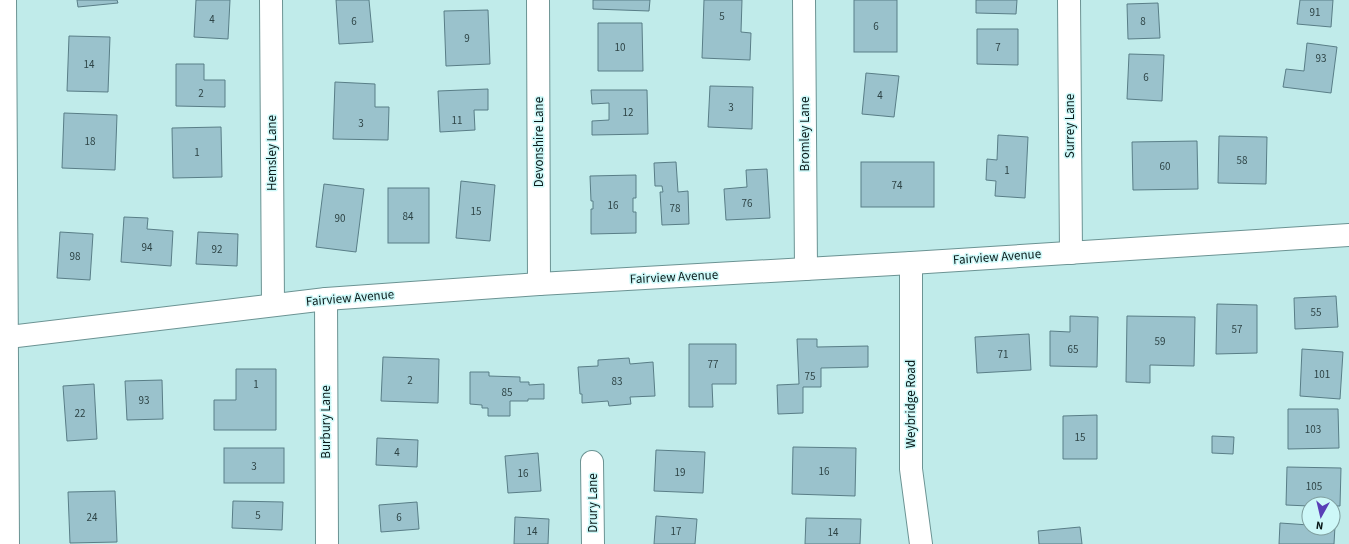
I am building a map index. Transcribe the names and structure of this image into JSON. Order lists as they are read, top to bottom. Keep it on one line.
{"streets":{"street":["Surrey Lane","Bromley Lane","Devonshire Lane","Hemsley Lane","Fairview Avenue","Weybridge Road","Burbury Lane","Drury Lane"]},"crossings":[["Surrey Lane","Fairview Avenue"],["Bromley Lane","Fairview Avenue"],["Devonshire Lane","Fairview Avenue"],["Hemsley Lane","Fairview Avenue"],["Fairview Avenue","Weybridge Road"],["Fairview Avenue","Burbury Lane"]],"house_numbers":["91","5","4","6","8","6","9","10","7","93","14","6","2","4","3","12","11","3","18","1","58","60","1","74","76","16","78","15","84","90","94","92","98","55","57","59","65","71","77","101","75","2","83","1","85","93","22","103","15","4","3","16","19","16","105","5","24","6","14","17","14"],"north":"bottom"}
